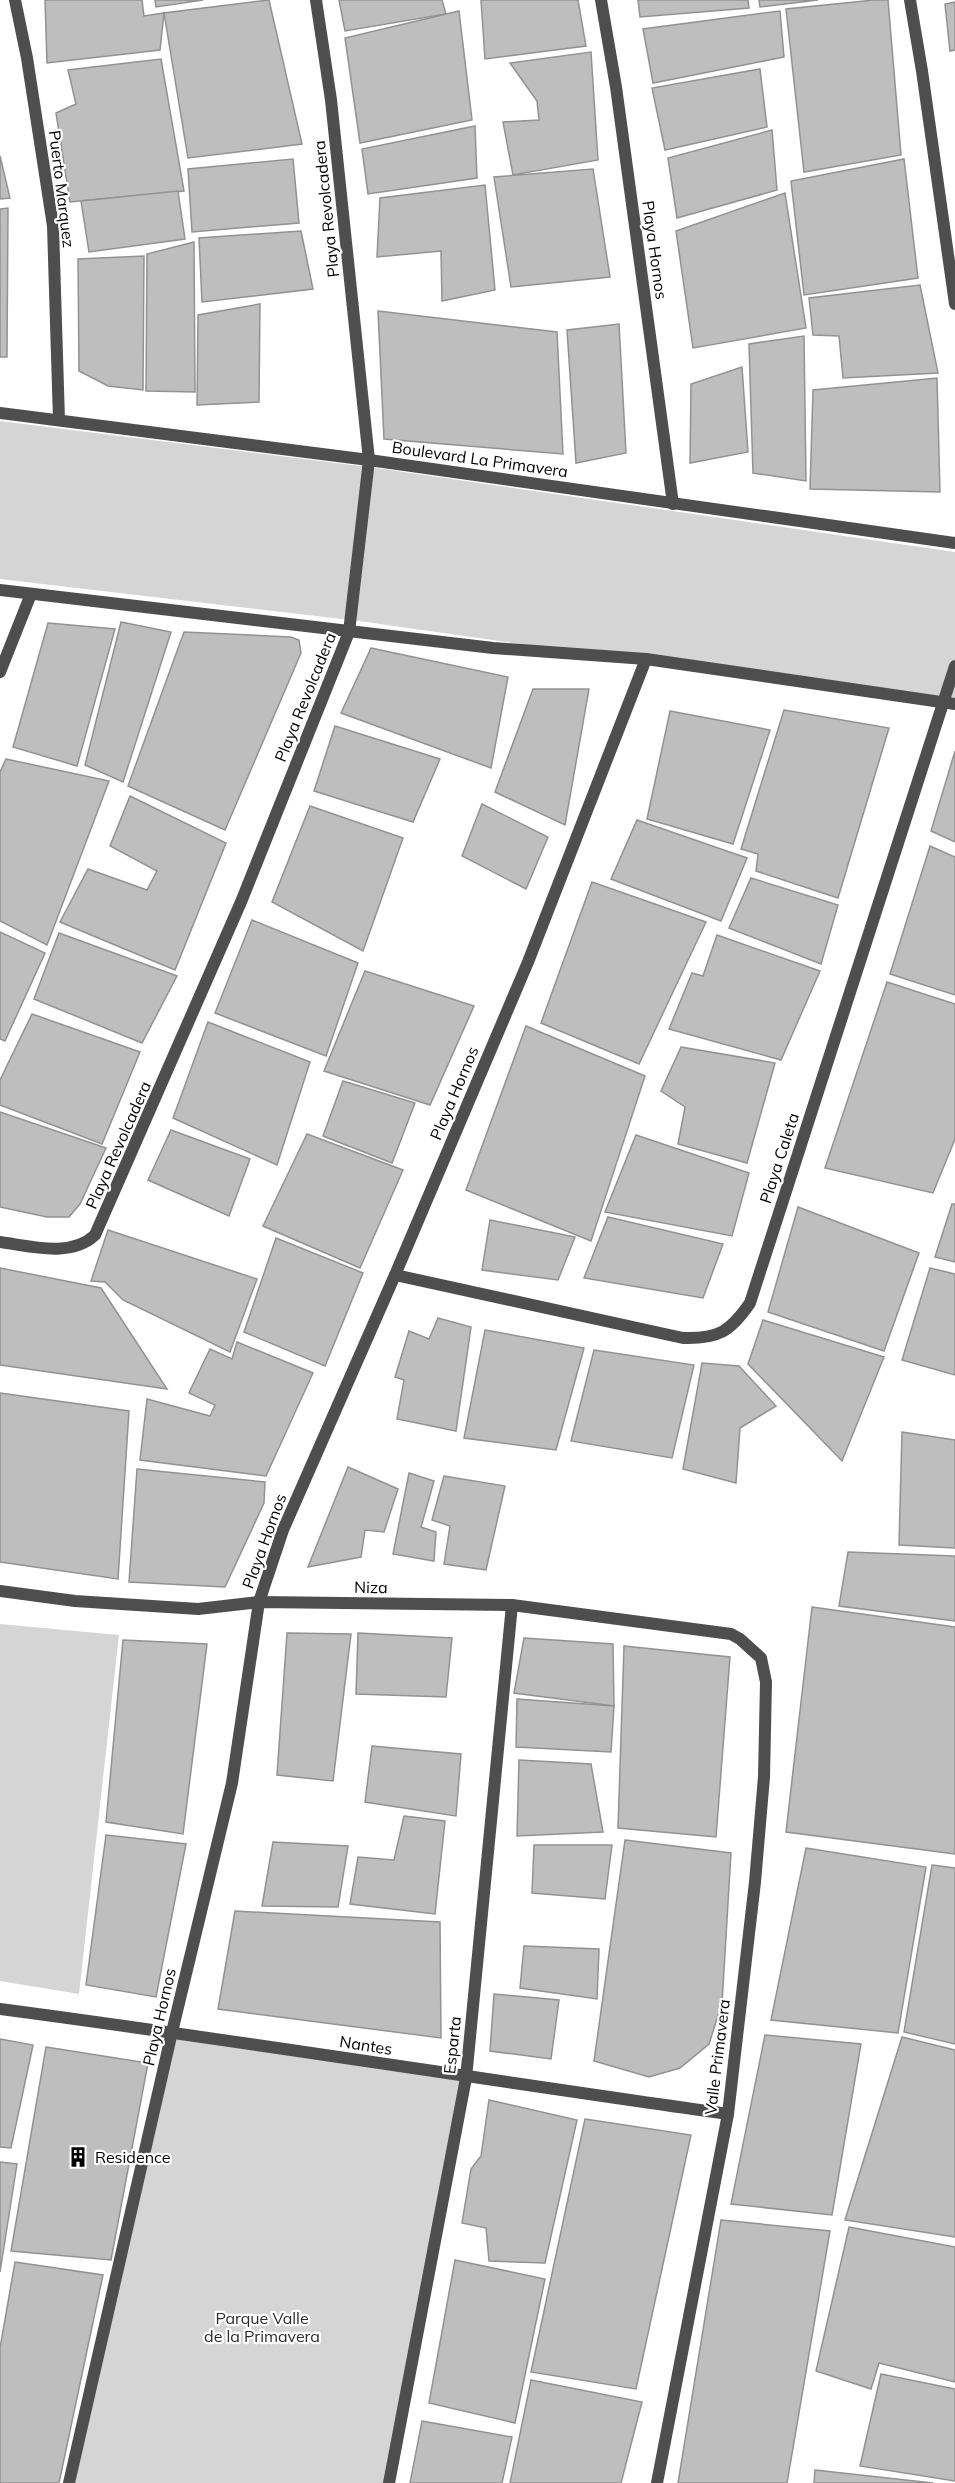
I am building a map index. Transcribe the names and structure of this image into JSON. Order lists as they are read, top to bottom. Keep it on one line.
{"streets":{"street":["Puerto Marquez","Playa Revolcadera","Playa Hornos","Boulevard La Primavera","Playa Caleta","Niza","Nantes","Esparta","Valle Primavera"]},"crossings":[["Puerto Marquez","Boulevard La Primavera"],["Playa Revolcadera","Boulevard La Primavera"],["Playa Hornos","Boulevard La Primavera"],["Playa Hornos","Playa Caleta"],["Playa Hornos","Niza"],["Playa Hornos","Nantes"],["Niza","Esparta"],["Niza","Valle Primavera"],["Nantes","Esparta"],["Nantes","Valle Primavera"]],"parks":["Parque Valle de la Primavera"],"places":{"building":["Residence"]}}
